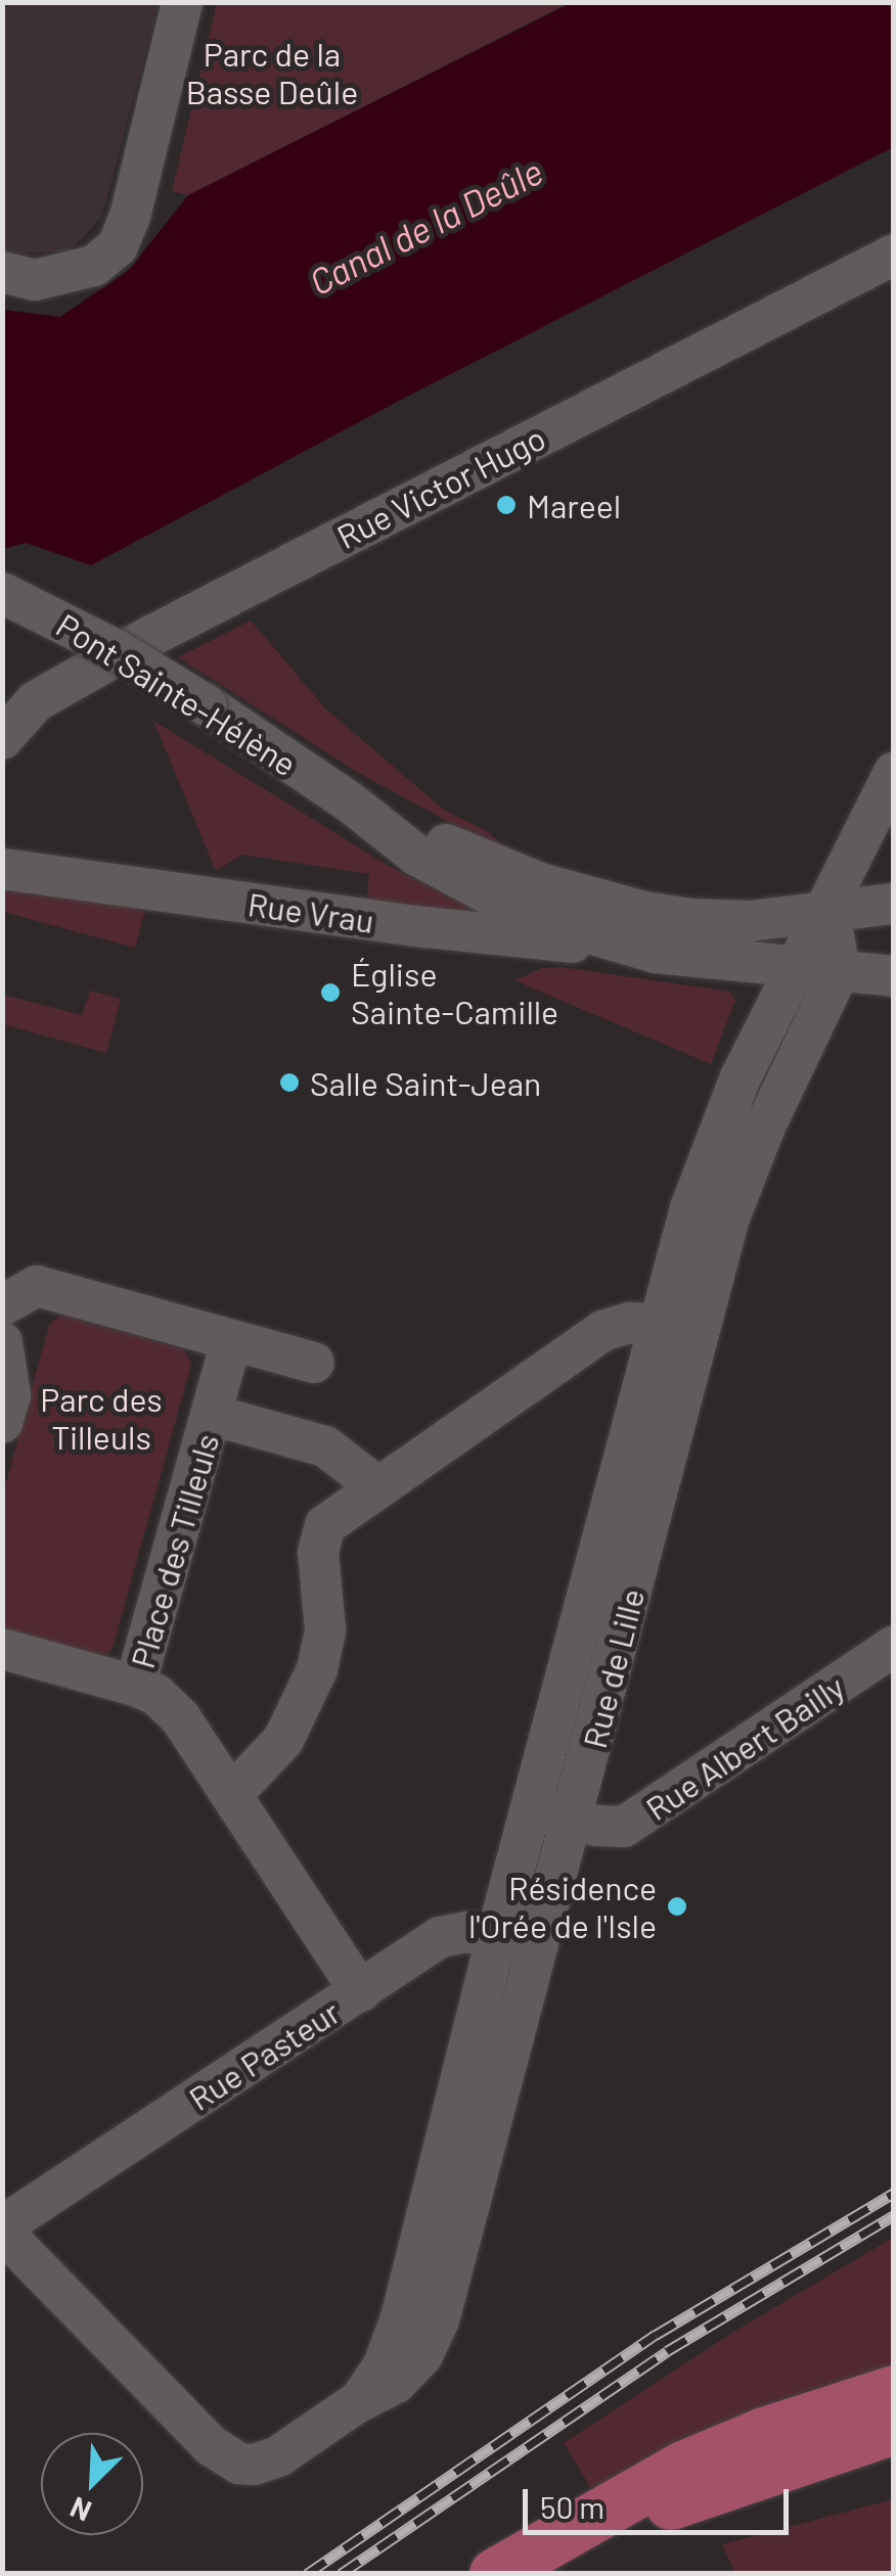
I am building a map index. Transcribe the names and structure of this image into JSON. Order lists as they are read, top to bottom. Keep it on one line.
{"streets":{"street":["Rue Victor Hugo","Pont Sainte-Hélène","Rue Vrau","Place des Tilleuls","Rue de Lille","Rue Albert Bailly","Rue Pasteur"]},"crossings":[["Pont Sainte-Hélène","Rue Vrau"],["Pont Sainte-Hélène","Rue de Lille"],["Rue de Lille","Rue Albert Bailly"],["Rue de Lille","Rue Pasteur"]],"water":["Canal de la Deûle"],"parks":["Parc de la Basse Deûle","Parc des Tilleuls"],"places":["Mareel","Église Sainte-Camille","Salle Saint-Jean","Résidence l'Orée de l'Isle"],"scale_bar":"50 m","north":"bottom left"}
